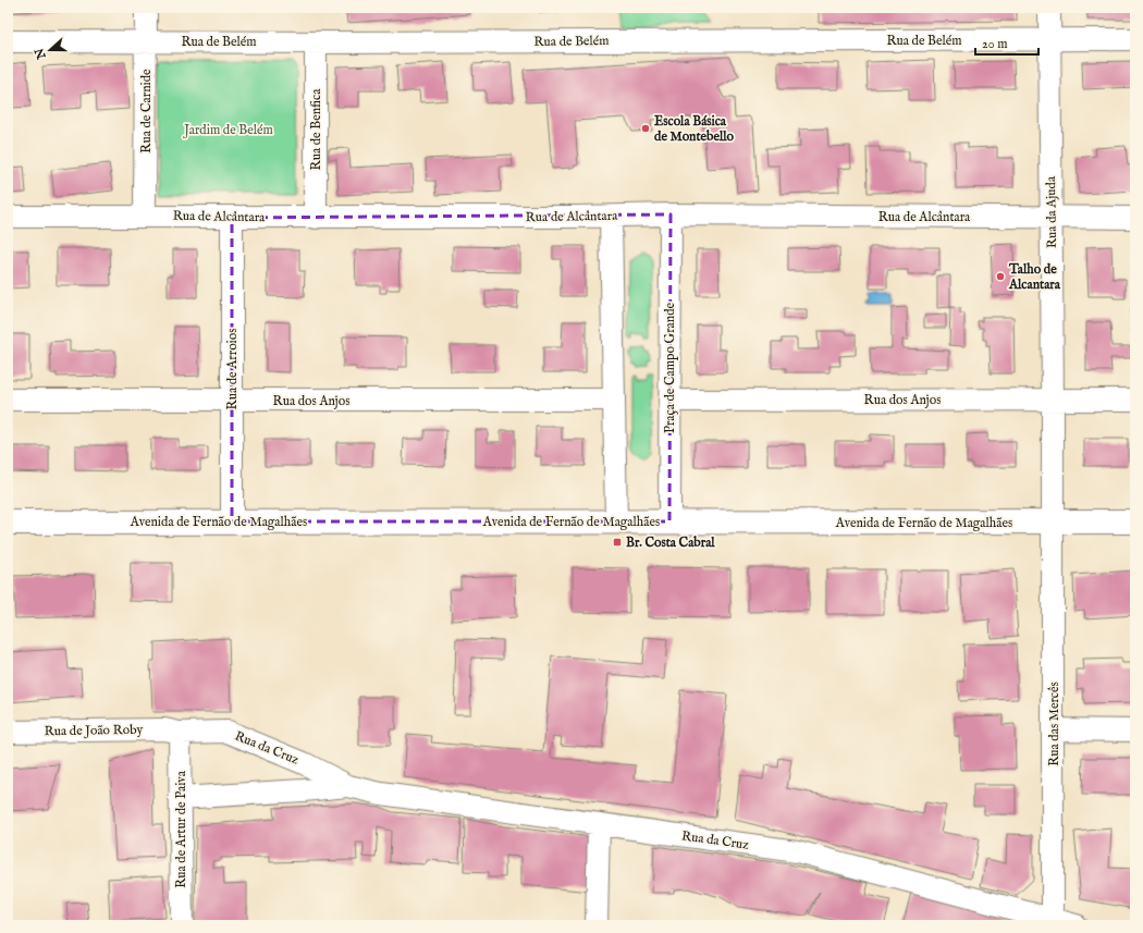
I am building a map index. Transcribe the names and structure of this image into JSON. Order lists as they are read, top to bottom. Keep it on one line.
{"streets":{"main road":["Avenida de Fernão de Magalhães"],"street":["Rua de Belém","Rua de Carnide","Rua de Benfica","Rua da Ajuda","Rua de Alcântara","Praça de Campo Grande","Rua de Arroios","Rua dos Anjos","Rua das Mercês","Rua de João Roby","Rua da Cruz","Rua de Artur de Paiva"]},"crossings":[["Rua de Belém","Rua de Carnide"],["Rua de Belém","Rua de Benfica"],["Rua de Belém","Rua da Ajuda"],["Rua de Carnide","Rua de Alcântara"],["Rua de Benfica","Rua de Alcântara"],["Rua da Ajuda","Rua de Alcântara"],["Rua da Ajuda","Rua dos Anjos"],["Rua da Ajuda","Avenida de Fernão de Magalhães"],["Rua da Ajuda","Rua das Mercês"],["Rua de Alcântara","Praça de Campo Grande"],["Rua de Alcântara","Rua de Arroios"],["Praça de Campo Grande","Rua dos Anjos"],["Praça de Campo Grande","Avenida de Fernão de Magalhães"],["Rua de Arroios","Rua dos Anjos"],["Rua de Arroios","Avenida de Fernão de Magalhães"],["Avenida de Fernão de Magalhães","Rua das Mercês"],["Rua das Mercês","Rua da Cruz"],["Rua de João Roby","Rua da Cruz"],["Rua de João Roby","Rua de Artur de Paiva"],["Rua da Cruz","Rua de Artur de Paiva"]],"parks":["Jardim de Belém"],"places":{"other":["Escola Básica de Montebello","Talho de Alcantara"],"transit":["Br. Costa Cabral"]},"scale_bar":"20 m","north":"left"}
